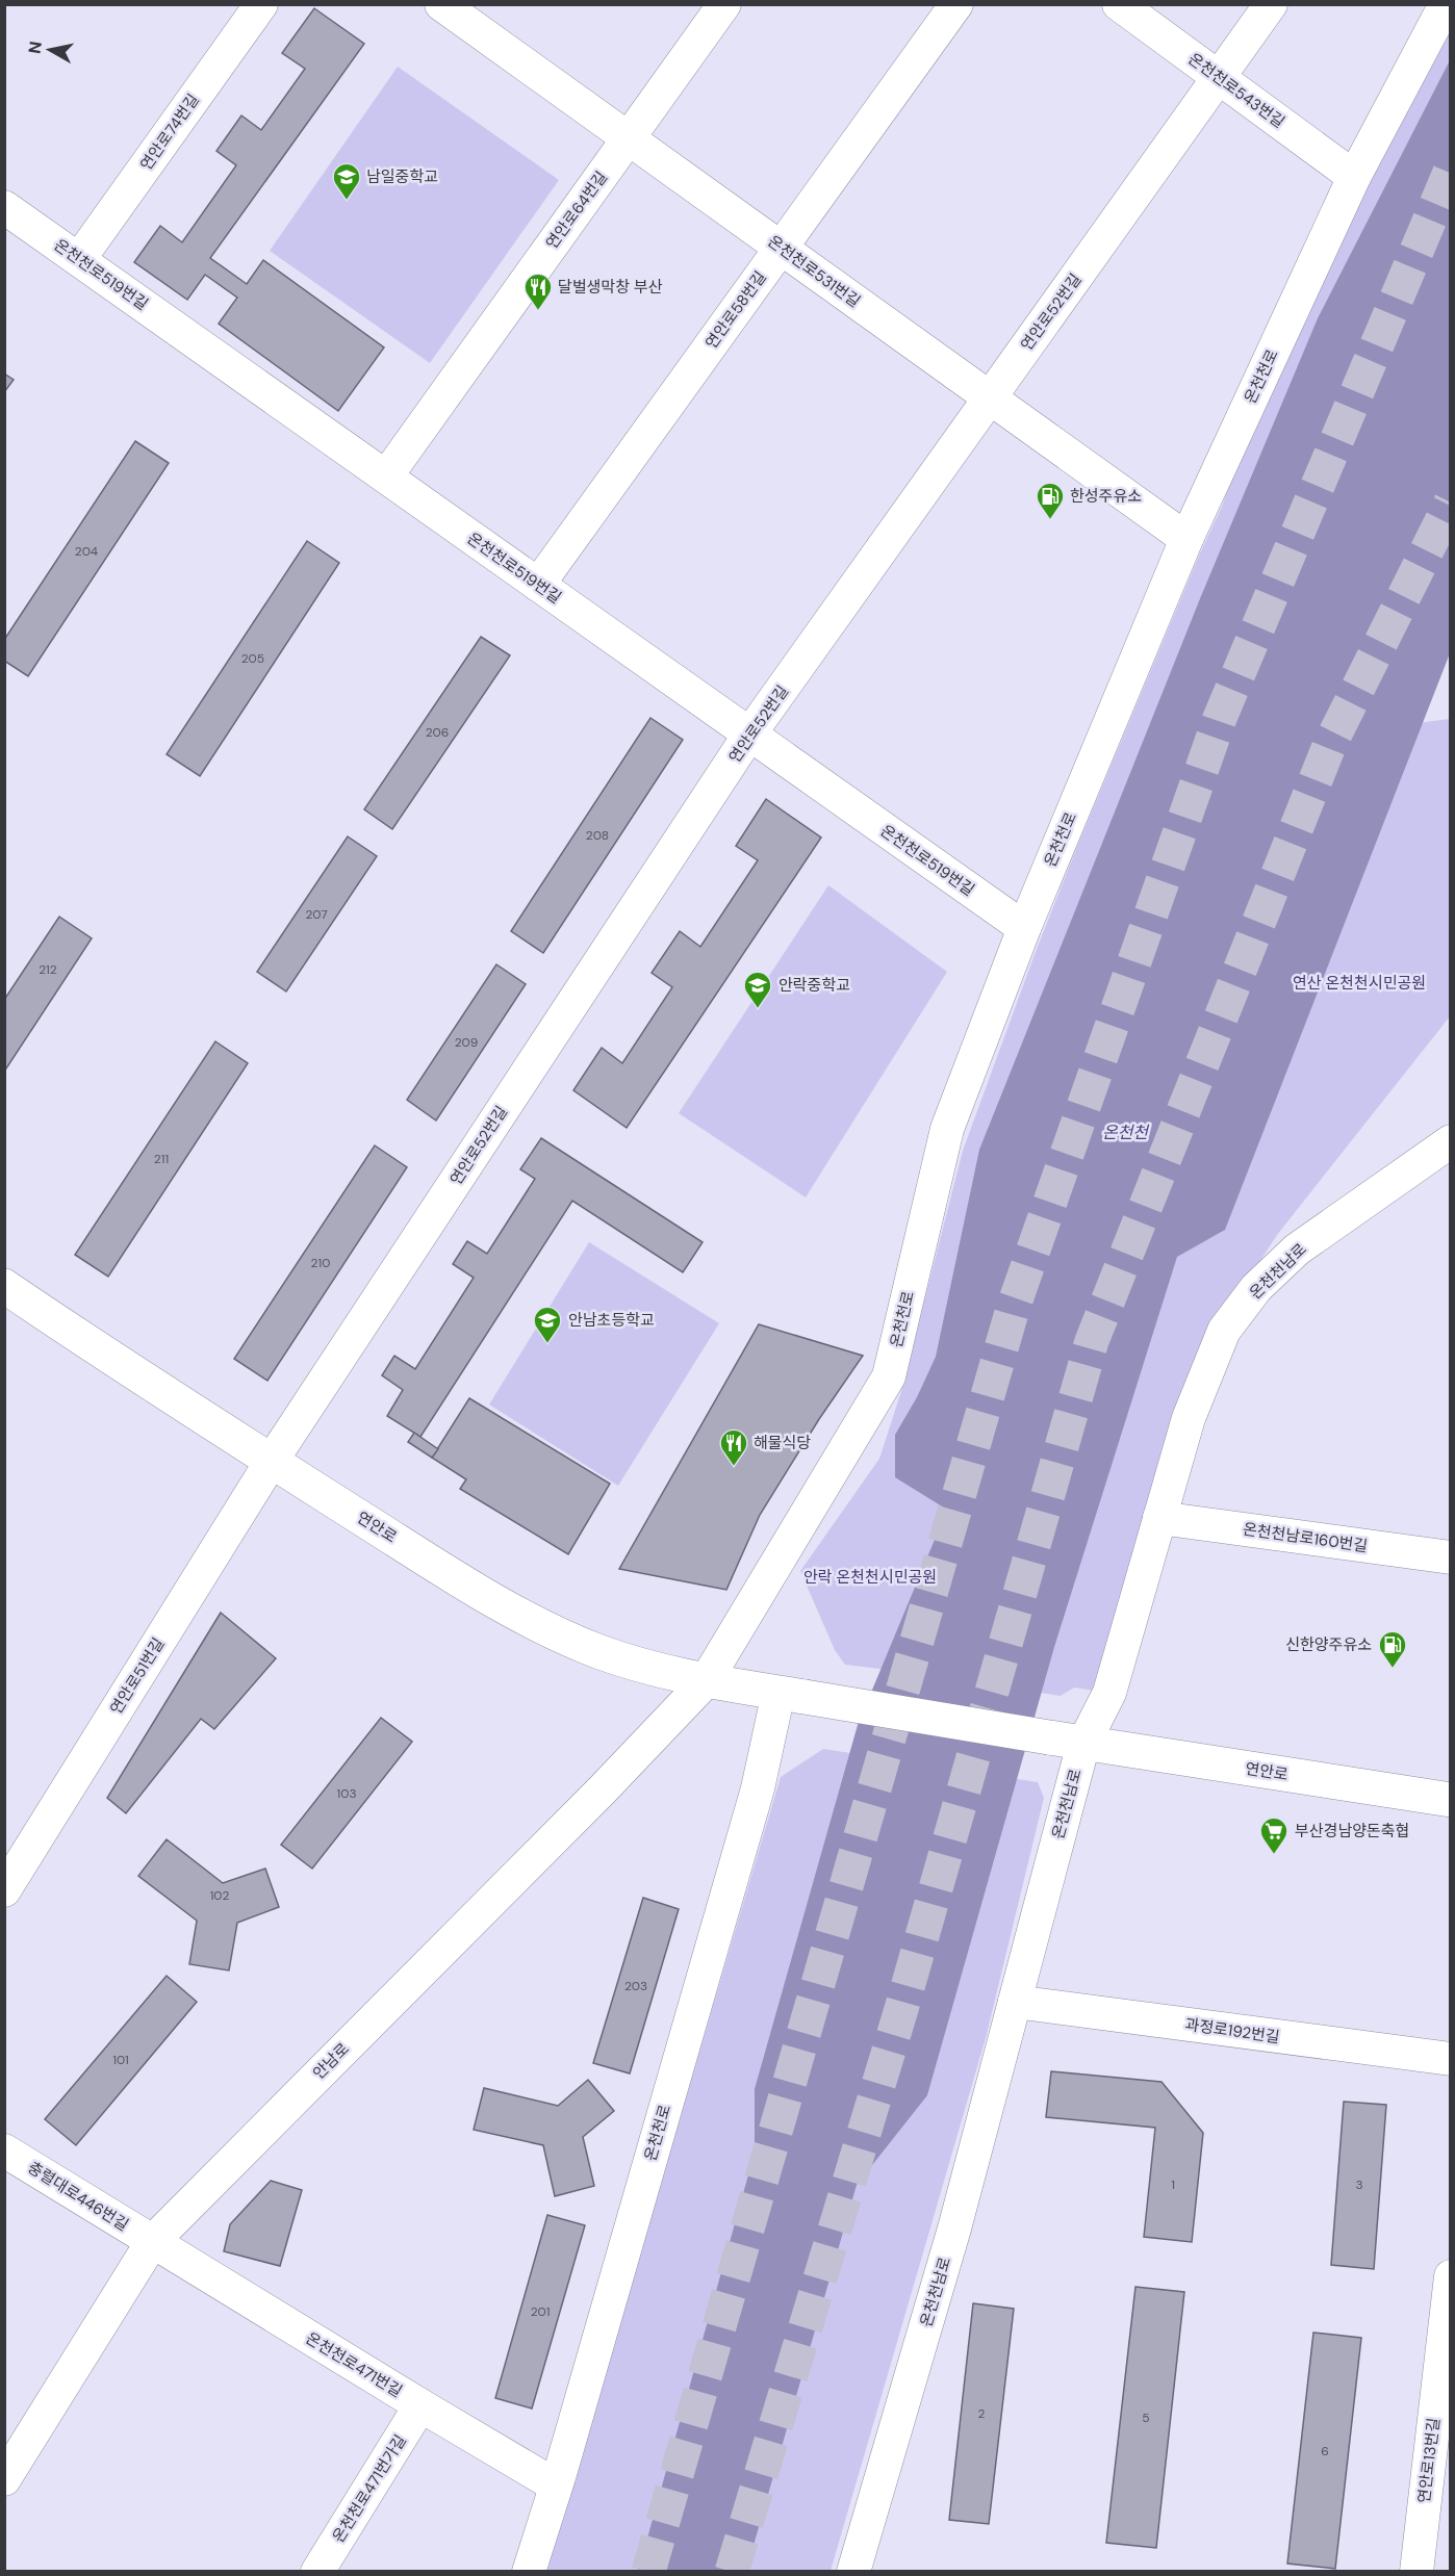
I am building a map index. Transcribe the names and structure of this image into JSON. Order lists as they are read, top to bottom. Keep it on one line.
{"streets":{"main road":["연안로"],"street":["온천천로543번길","연안로74번길","연안로64번길","온천천로531번길","온천천로519번길","연안로58번길","연안로52번길","온천천로","온천천남로","온천천남로160번길","연안로51번길","과정로192번길","안남로","충렬대로446번길","온천천로471번길","연안로13번길","온천천로471번가길"]},"crossings":[["온천천로543번길","연안로52번길"],["온천천로543번길","온천천로"],["연안로74번길","온천천로519번길"],["연안로64번길","온천천로531번길"],["연안로64번길","온천천로519번길"],["온천천로531번길","연안로58번길"],["온천천로531번길","연안로52번길"],["온천천로531번길","온천천로"],["온천천로519번길","연안로58번길"],["온천천로519번길","연안로52번길"],["온천천로519번길","온천천로"],["연안로52번길","연안로"],["연안로52번길","연안로51번길"],["온천천로","연안로"],["온천천로","안남로"],["온천천로","온천천로471번길"],["온천천남로","연안로"],["온천천남로","온천천남로160번길"],["온천천남로","과정로192번길"],["연안로","연안로51번길"],["연안로","안남로"],["안남로","충렬대로446번길"],["안남로","온천천로471번길"],["충렬대로446번길","온천천로471번길"],["온천천로471번길","온천천로471번가길"]],"water":["온천천"],"parks":["연산 온천천시민공원","안락 온천천시민공원"],"places":{"school or university":["남일중학교","안락중학교","안남초등학교"],"restaurant":["달벌생막창 부산","해물식당"],"fuel station":["한성주유소","신한양주유소"],"supermarket":["부산경남양돈축협"]},"house_numbers":["204","205","206","208","207","212","209","211","210","103","102","203","101","1","3","201","2","5","6"],"north":"left"}
